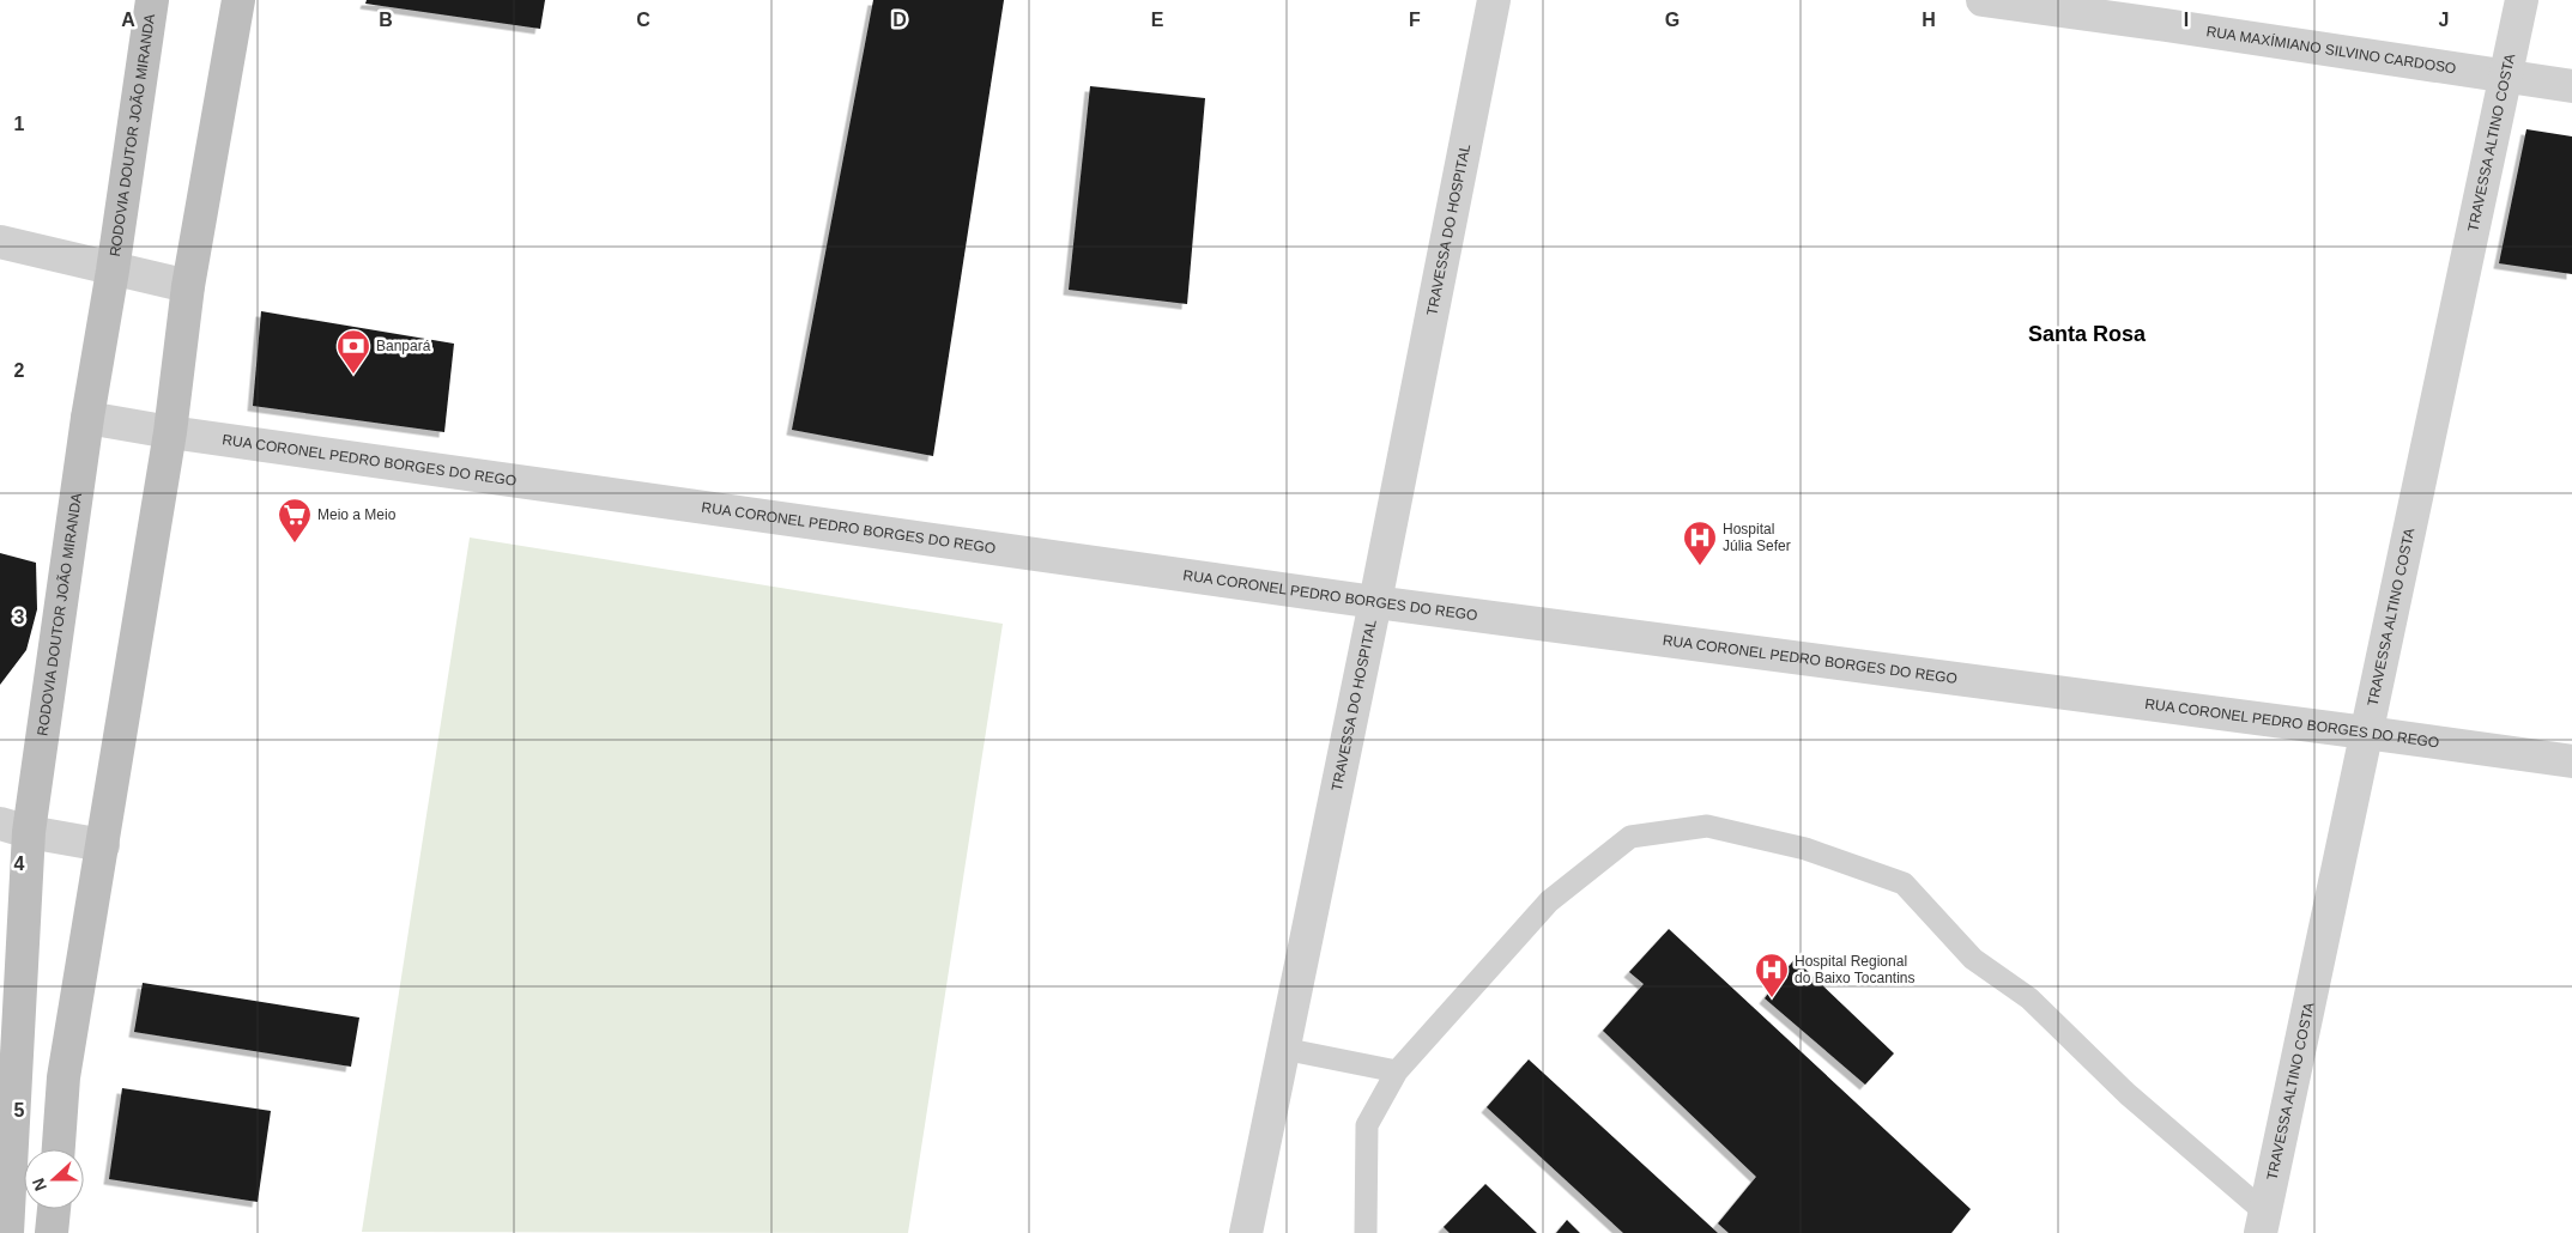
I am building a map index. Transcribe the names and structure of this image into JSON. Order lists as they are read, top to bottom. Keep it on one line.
{"streets":{"main road":["RODOVIA DOUTOR JOÃO MIRANDA"],"street":["RUA MAXÍMIANO SILVINO CARDOSO","TRAVESSA ALTINO COSTA","TRAVESSA DO HOSPITAL","RUA CORONEL PEDRO BORGES DO REGO"]},"crossings":[["RUA MAXÍMIANO SILVINO CARDOSO","TRAVESSA ALTINO COSTA"],["RODOVIA DOUTOR JOÃO MIRANDA","RUA CORONEL PEDRO BORGES DO REGO"],["TRAVESSA ALTINO COSTA","RUA CORONEL PEDRO BORGES DO REGO"],["TRAVESSA DO HOSPITAL","RUA CORONEL PEDRO BORGES DO REGO"]],"districts":["Santa Rosa"],"places":{"bank":["Banpará"],"supermarket":["Meio a Meio"],"hospital":["Hospital Júlia Sefer","Hospital Regional do Baixo Tocantins"]},"north":"left","grid":{"columns":["A","B","C","D","E","F","G","H","I","J"],"rows":["1","2","3","4","5"]}}
